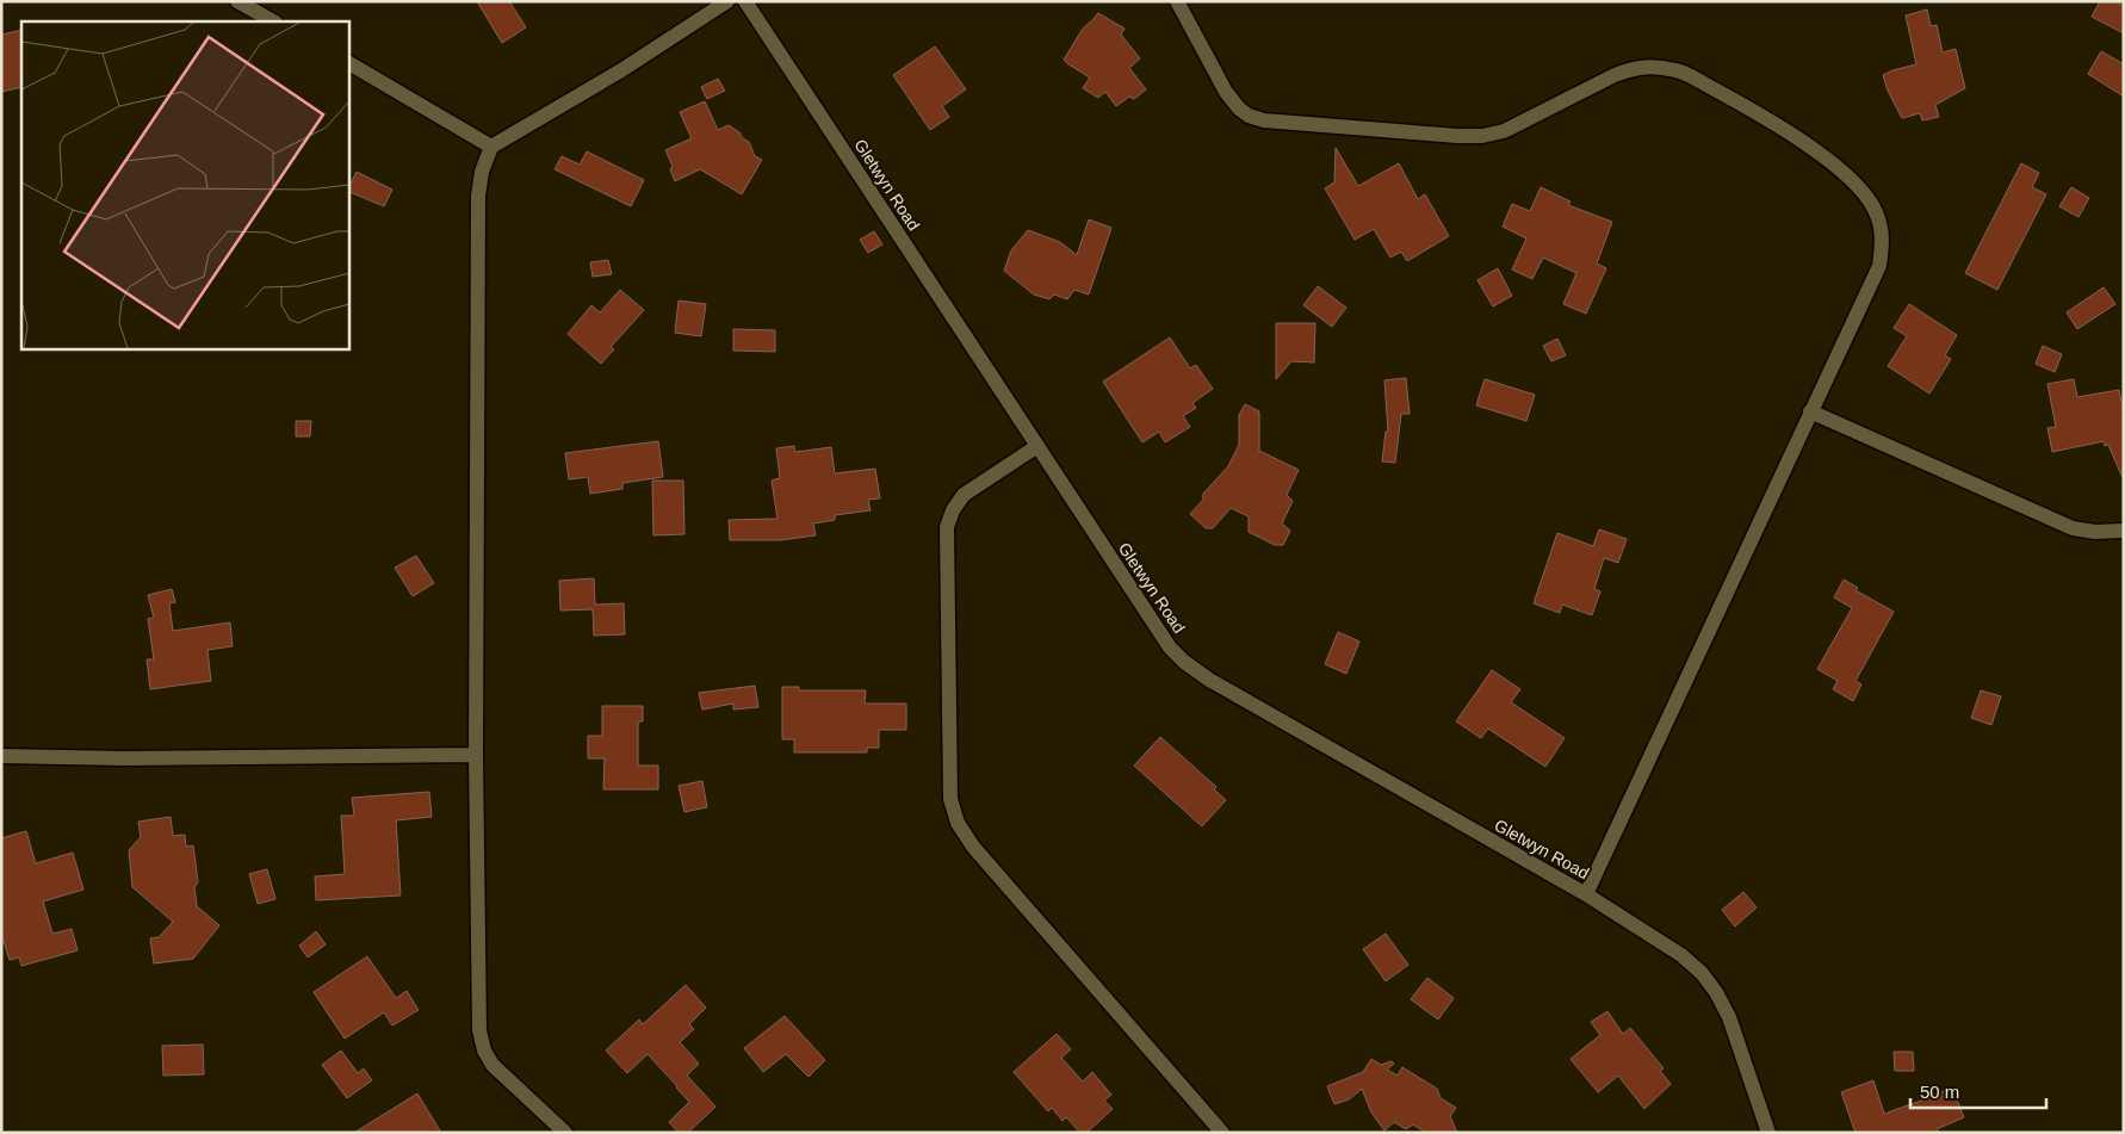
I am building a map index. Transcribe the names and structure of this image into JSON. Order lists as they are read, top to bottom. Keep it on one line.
{"streets":{"street":["Gletwyn Road"]},"scale_bar":"50 m"}
